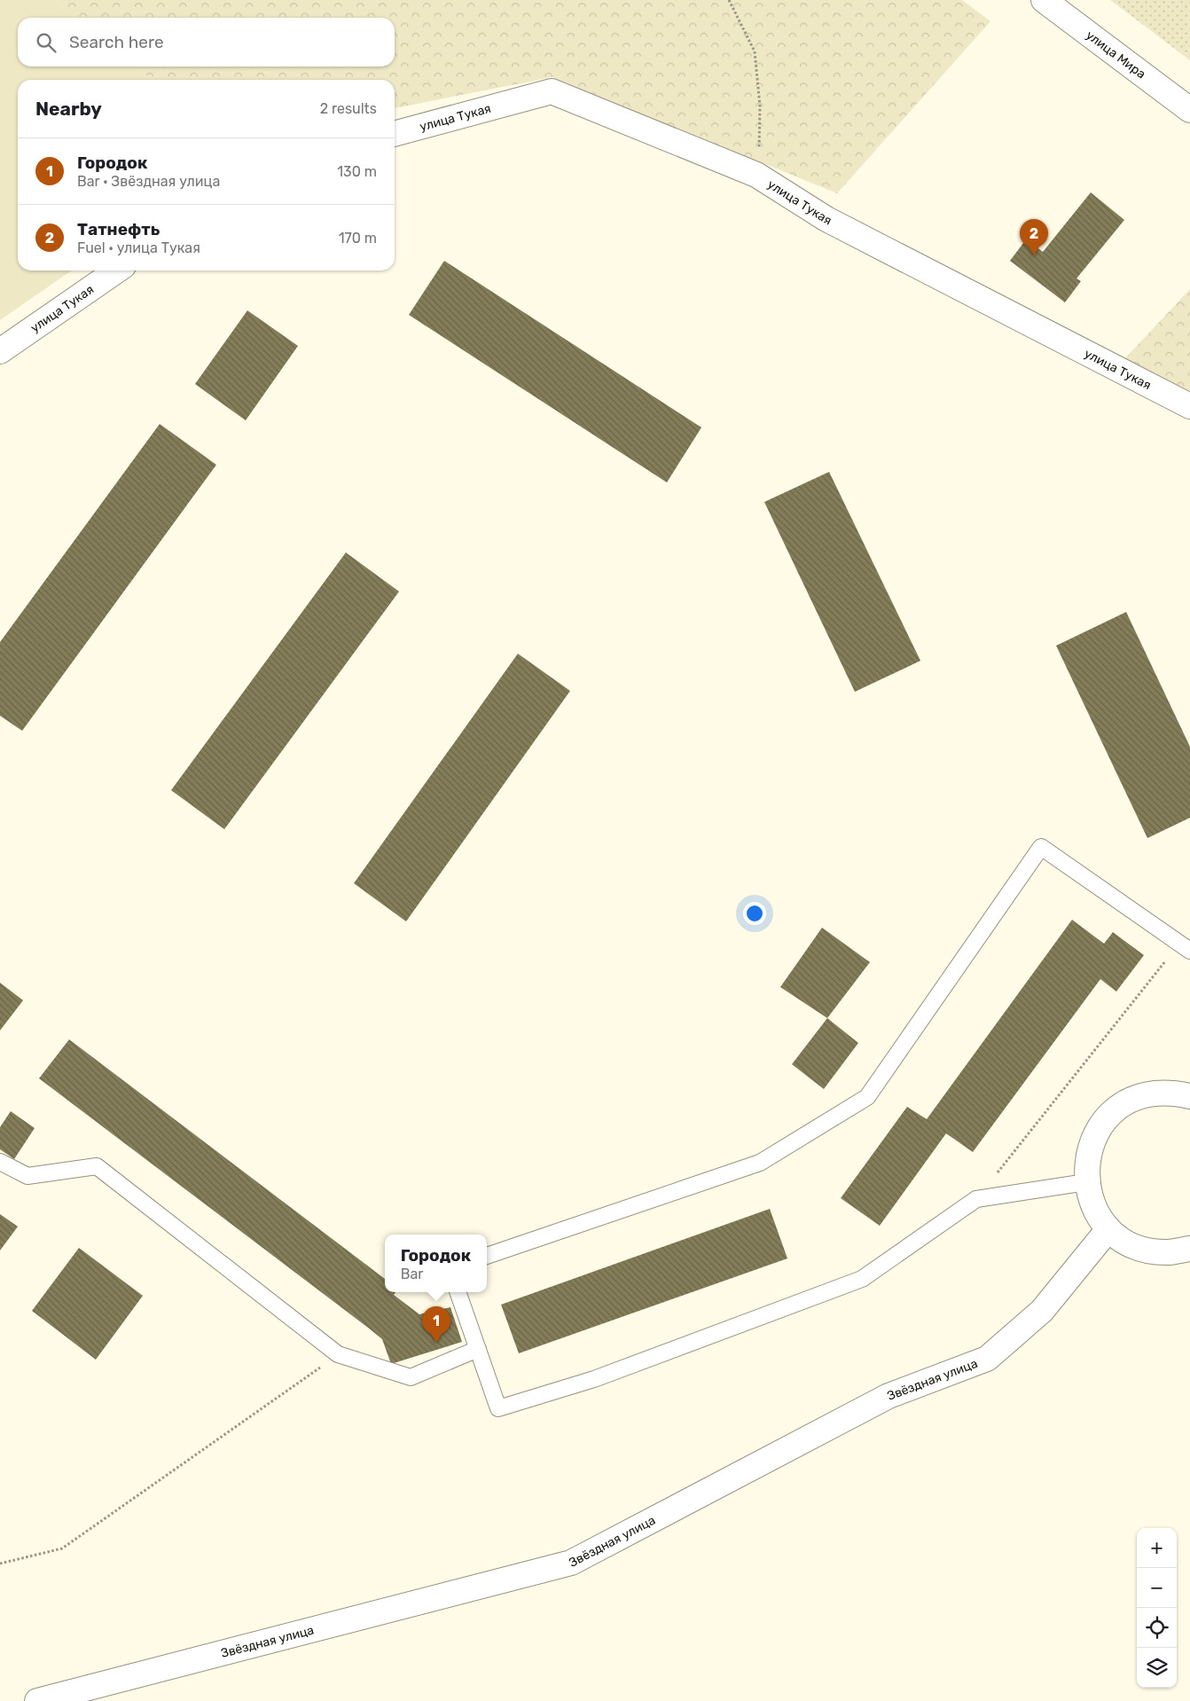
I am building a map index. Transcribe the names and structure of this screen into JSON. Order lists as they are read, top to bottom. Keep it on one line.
{"streets":{"street":["улица Мира","улица Тукая","Звёздная улица"]},"page":{"search":"Search here","heading":["Nearby","2 results"],"list":[{"mark":"1","name":"Городок","note":"Bar · Звёздная улица","value":"130 m"},{"mark":"2","name":"Татнефть","note":"Fuel · улица Тукая","value":"170 m"}],"pins":["2","1"],"popup":["Городок","Bar"],"map_buttons":["+","−"]}}
